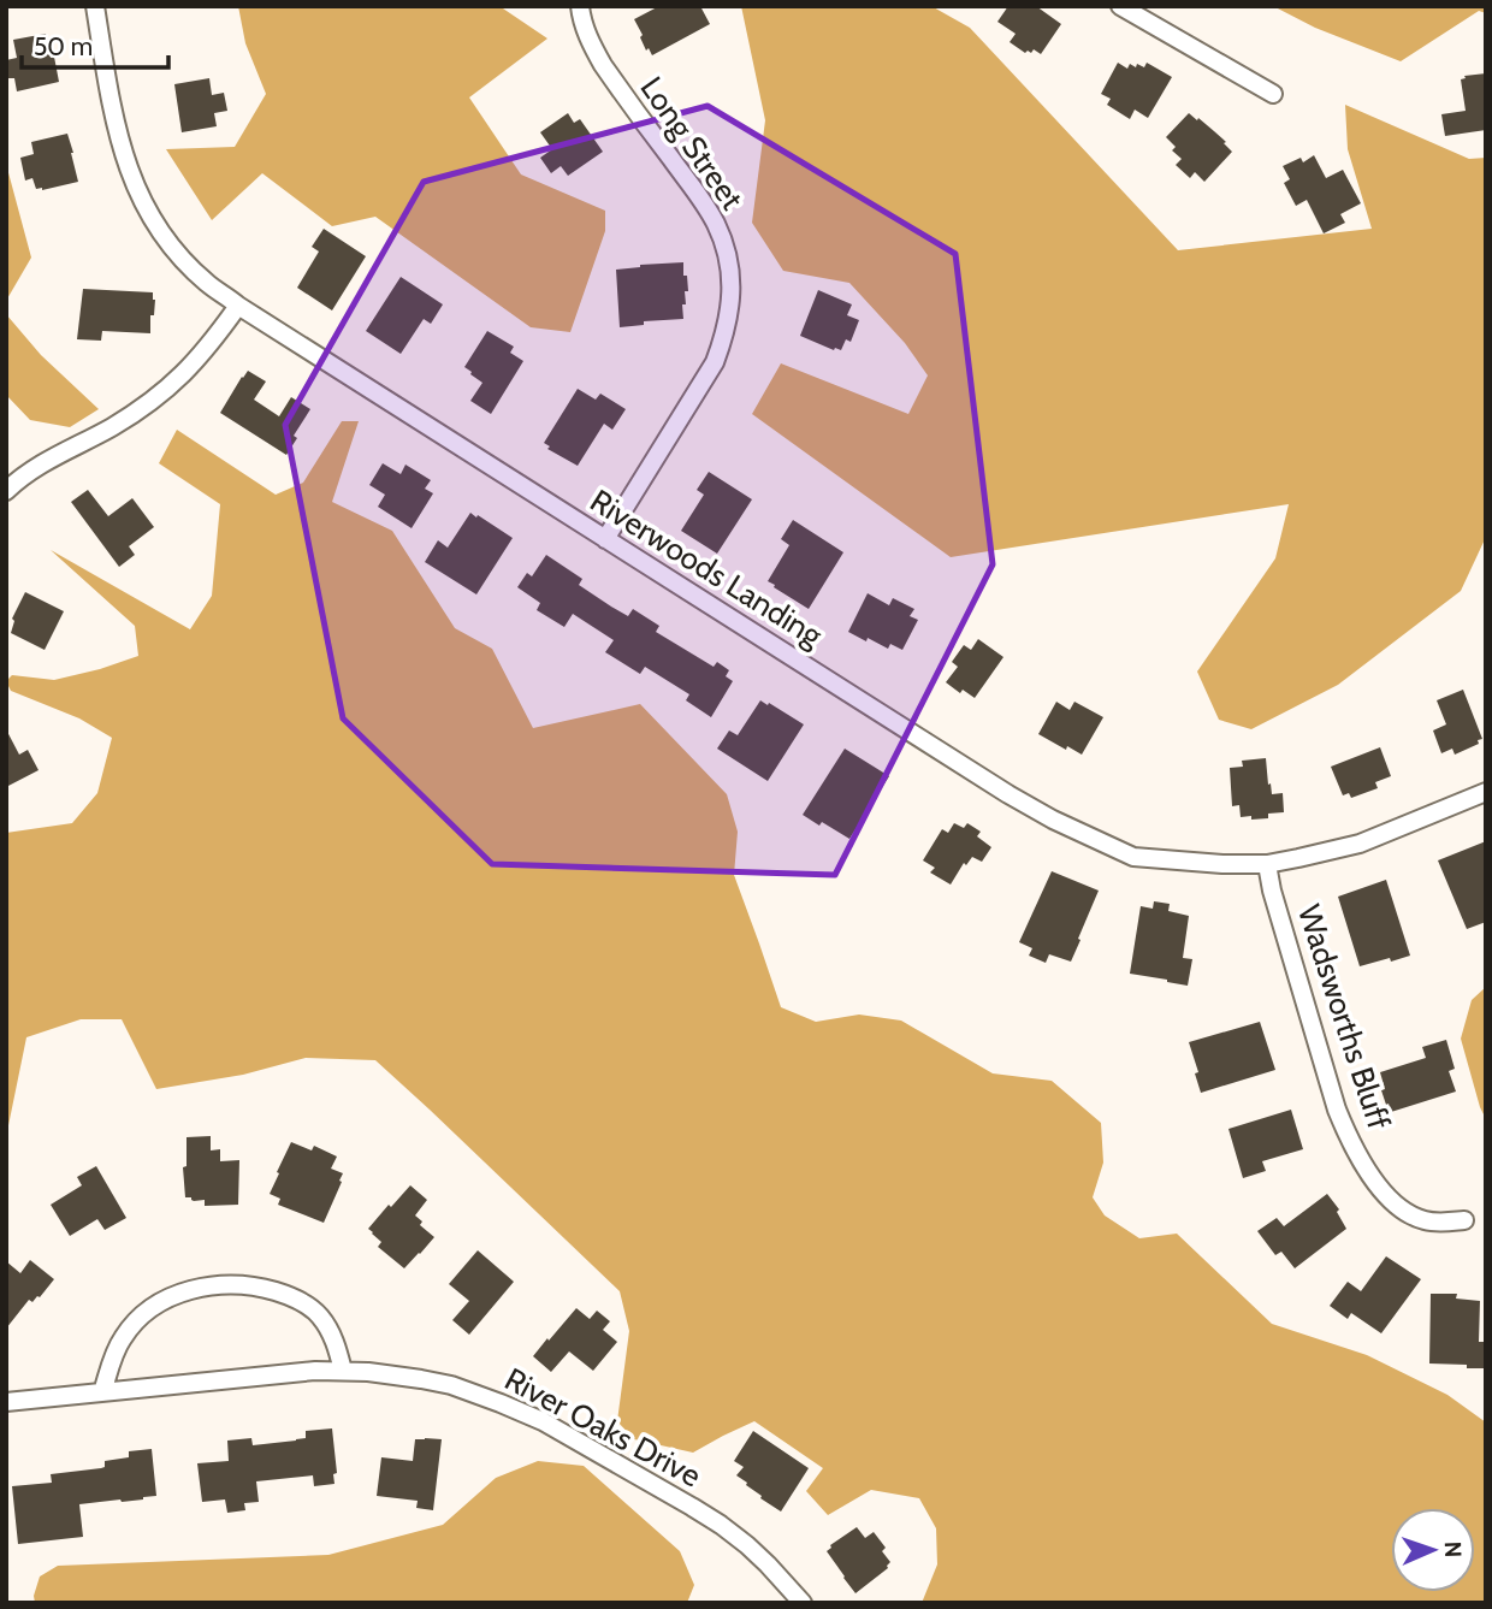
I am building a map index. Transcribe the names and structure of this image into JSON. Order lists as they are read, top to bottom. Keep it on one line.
{"streets":{"street":["Long Street","Riverwoods Landing","Wadsworths Bluff","River Oaks Drive"]},"crossings":[["Long Street","Riverwoods Landing"],["Riverwoods Landing","Wadsworths Bluff"]],"scale_bar":"50 m","north":"right"}
